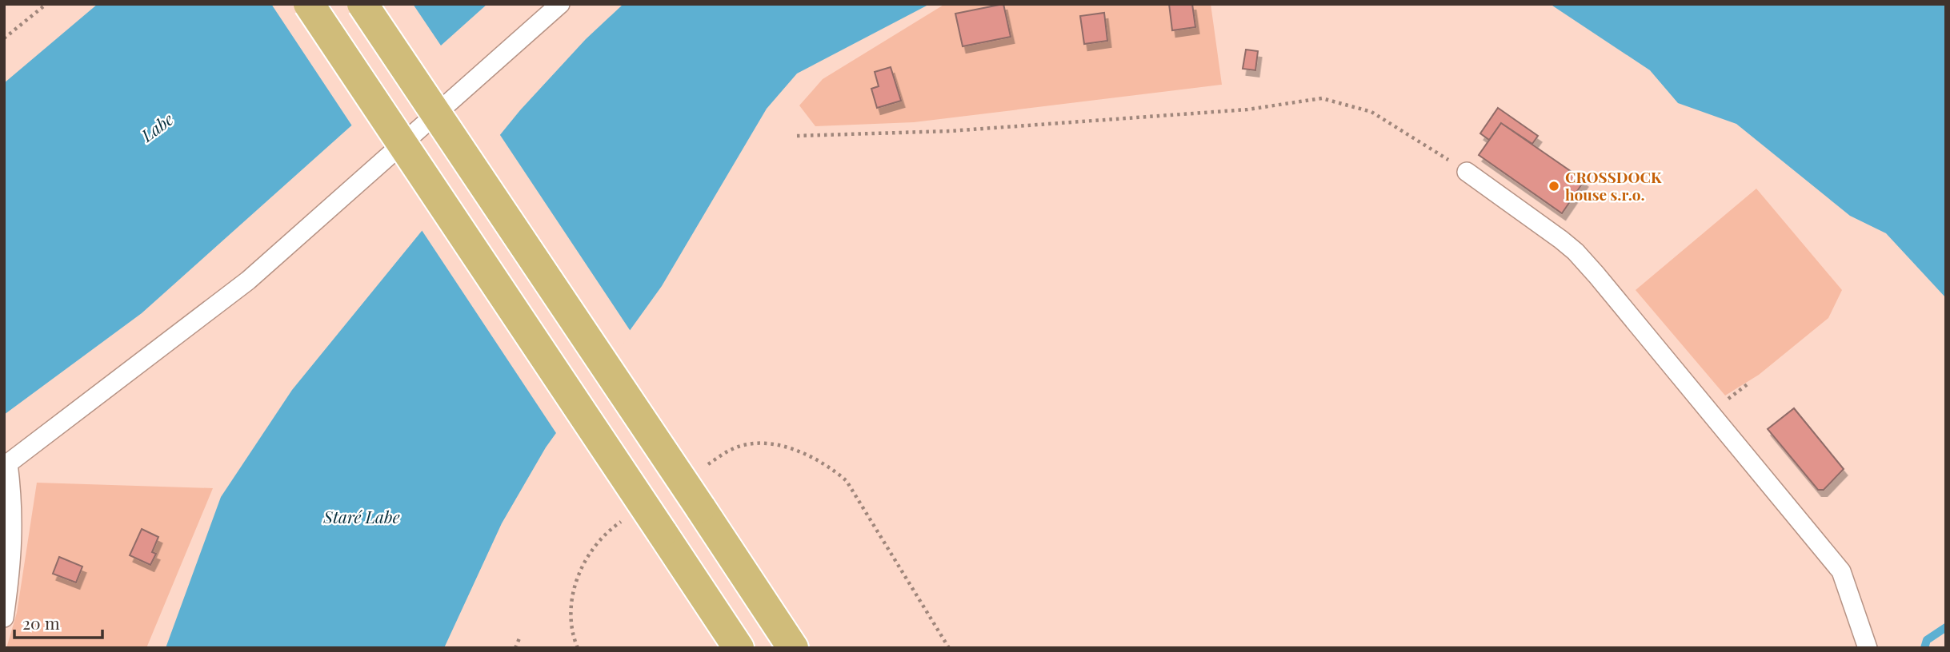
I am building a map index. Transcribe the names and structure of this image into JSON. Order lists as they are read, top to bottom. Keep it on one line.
{"water":["Labe","Staré Labe"],"places":["CROSSDOCK house s.r.o."],"scale_bar":"20 m"}
